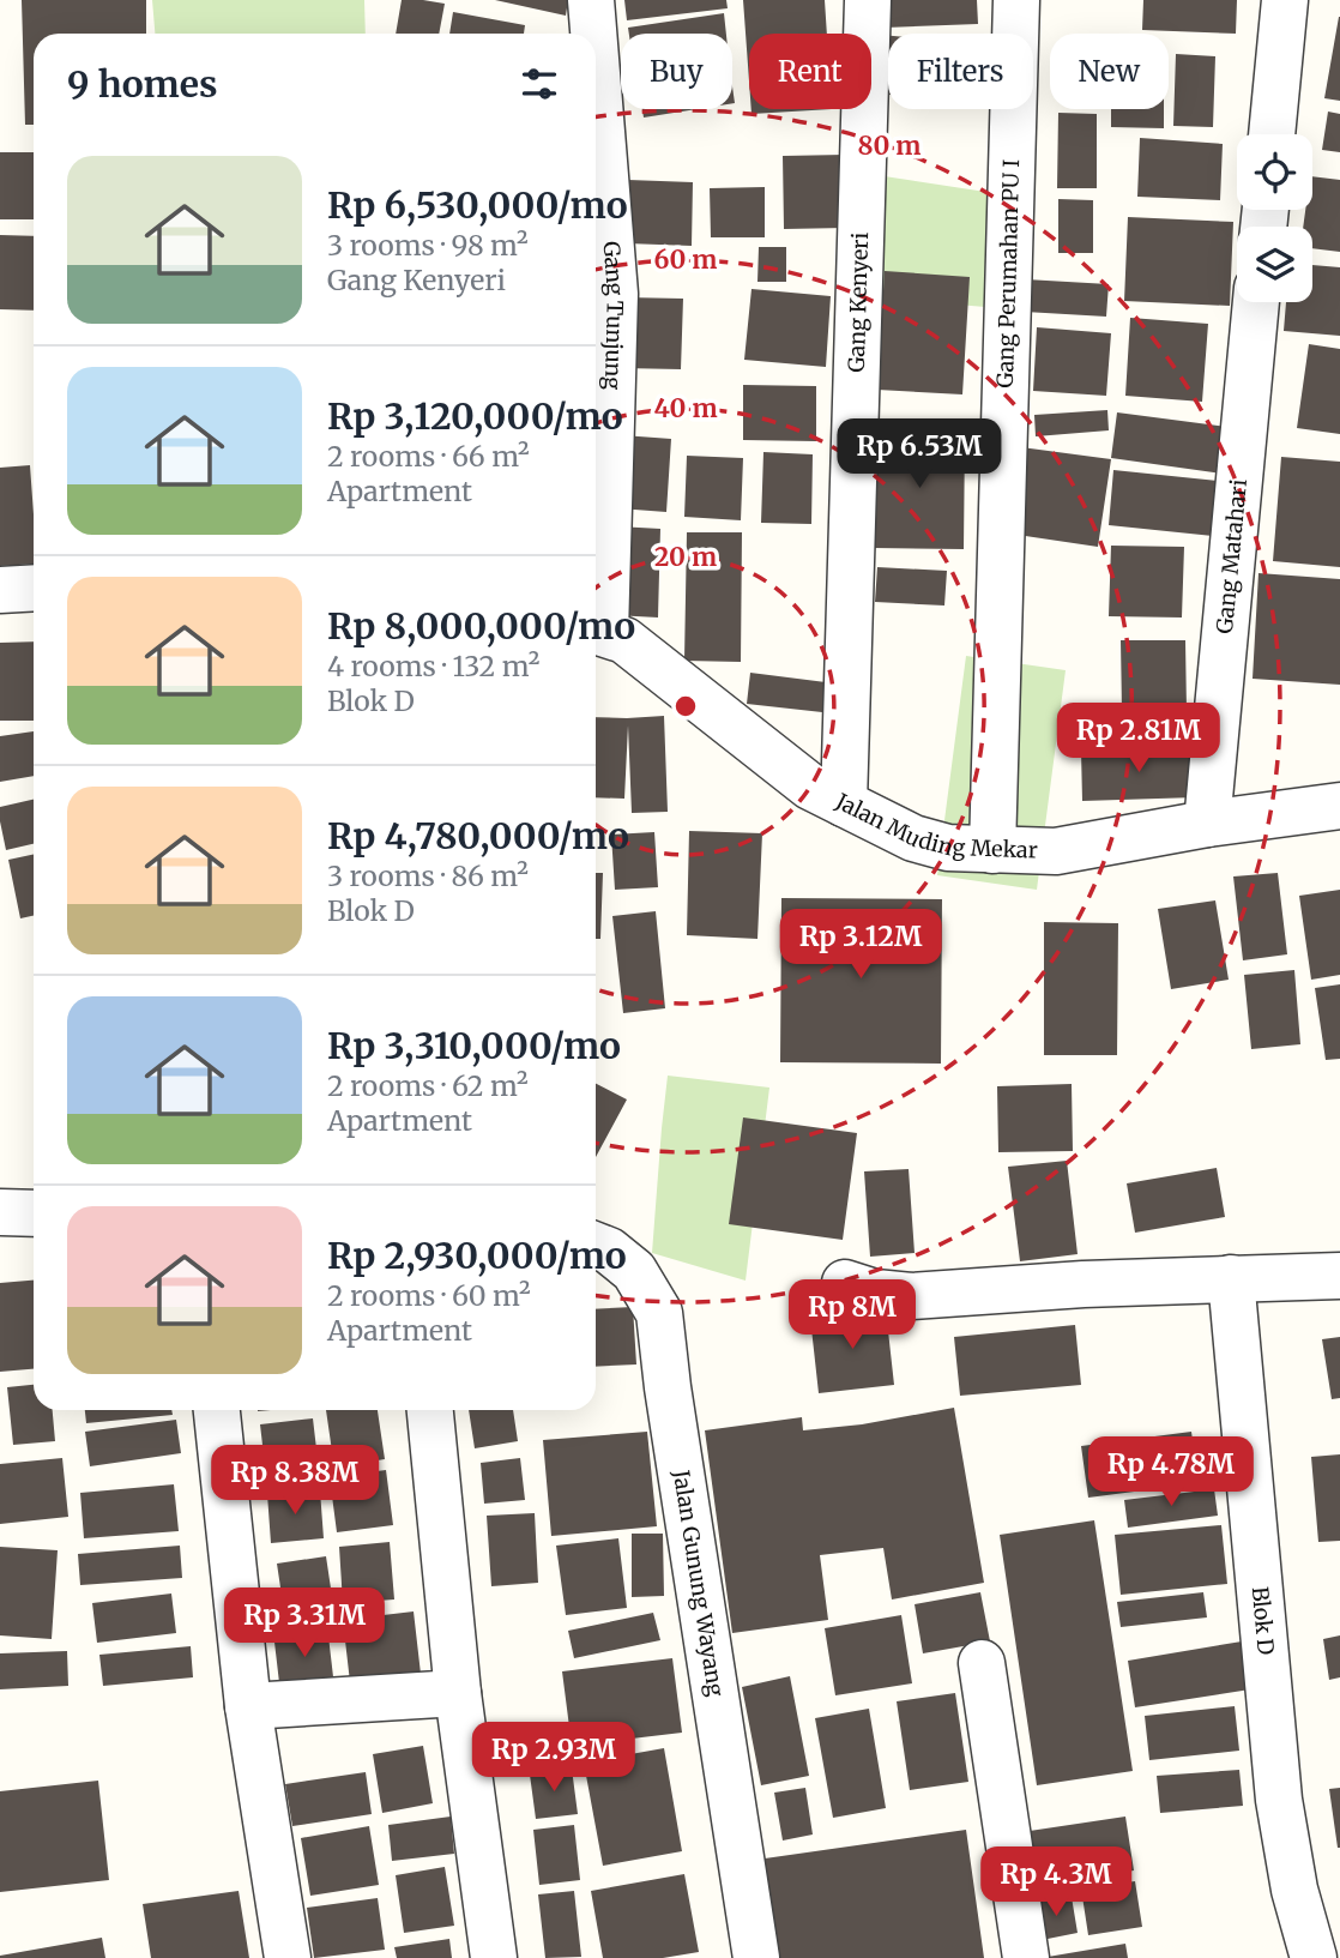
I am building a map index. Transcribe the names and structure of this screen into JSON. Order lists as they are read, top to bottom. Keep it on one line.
{"streets":{"street":["Gang Perumahan PU I","Gang Kenyeri","Gang Tunjung","Gang Matahari","Jalan Muding Mekar","Jalan Gunung Wayang","Blok D"]},"crossings":[["Gang Perumahan PU I","Jalan Muding Mekar"],["Gang Kenyeri","Jalan Muding Mekar"],["Gang Tunjung","Jalan Muding Mekar"],["Gang Matahari","Jalan Muding Mekar"]],"page":{"chip":["Buy","Rent","Filters","New"],"heading":"9 homes","list":[{"name":"Rp 6,530,000/mo","note":"3 rooms · 98 m² · Gang Kenyeri"},{"name":"Rp 3,120,000/mo","note":"2 rooms · 66 m² · Apartment"},{"name":"Rp 8,000,000/mo","note":"4 rooms · 132 m² · Blok D"},{"name":"Rp 4,780,000/mo","note":"3 rooms · 86 m² · Blok D"},{"name":"Rp 3,310,000/mo","note":"2 rooms · 62 m² · Apartment"},{"name":"Rp 2,930,000/mo","note":"2 rooms · 60 m² · Apartment"}],"price":["Rp 6.53M","Rp 2.81M","Rp 3.12M","Rp 8M","Rp 4.78M","Rp 8.38M","Rp 3.31M","Rp 2.93M","Rp 4.3M"]},"rings":["80 m","60 m","40 m","20 m"]}
